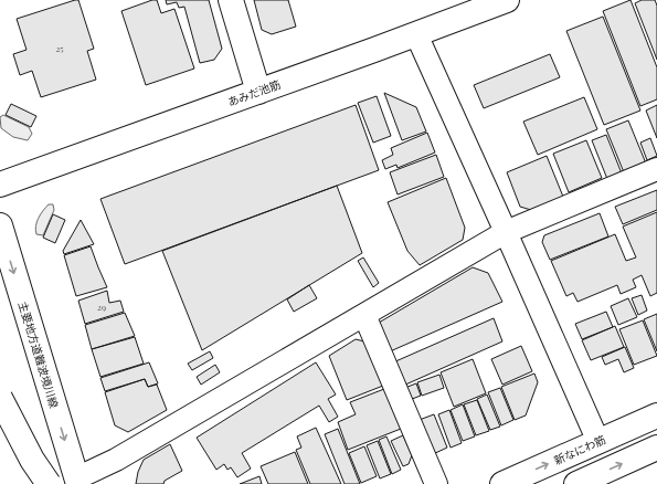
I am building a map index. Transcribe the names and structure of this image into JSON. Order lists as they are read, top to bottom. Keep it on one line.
{"streets":{"main road":["あみだ池筋","主要地方道難波境川線","新なにわ筋"]},"house_numbers":["25","29"]}
